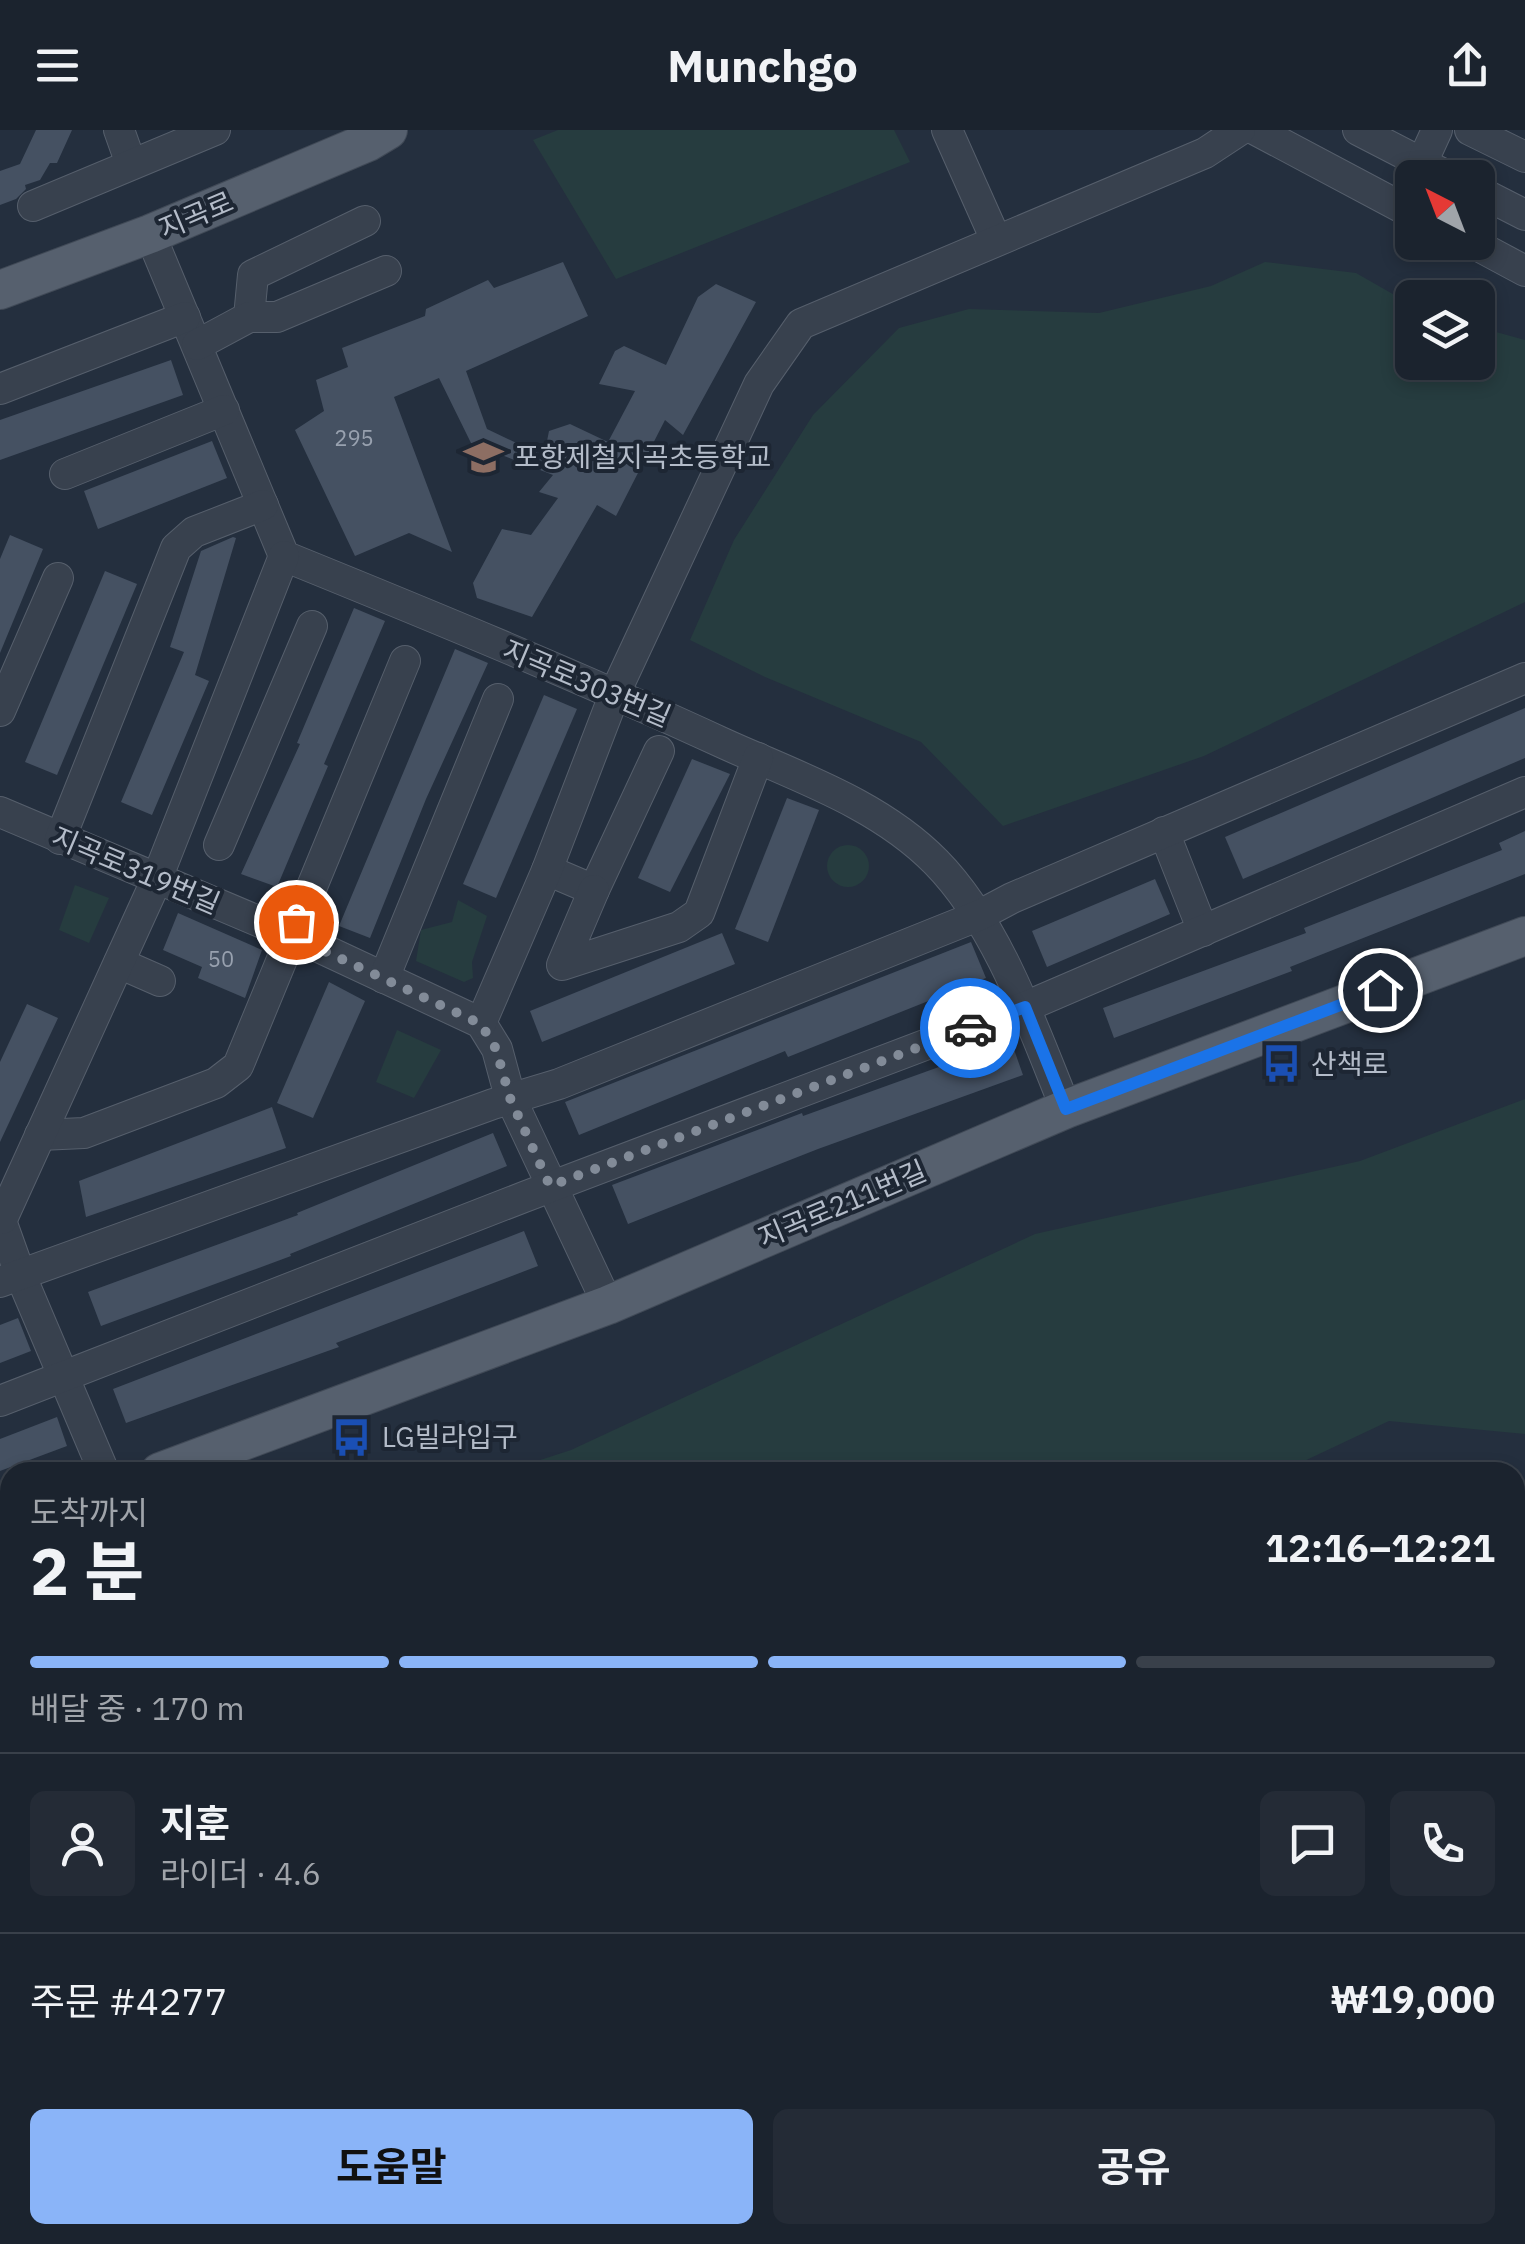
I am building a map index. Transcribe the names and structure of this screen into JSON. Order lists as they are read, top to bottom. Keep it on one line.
{"streets":{"main road":["지곡로","지곡로211번길"],"street":["지곡로303번길","지곡로319번길"]},"crossings":[["지곡로303번길","지곡로211번길"]],"places":{"school or university":["포항제철지곡초등학교"],"bus stop":["산책로","LG빌라입구"]},"house_numbers":["295","50"],"north":"top left","page":{"header":"Munchgo","heading":["2 분","도착까지","12:16–12:21"],"panel":["지훈","라이더 · 4.6","주문 #4277","₩19,000"],"bar":"배달 중 · 170 m","buttons":["도움말","공유"]}}
